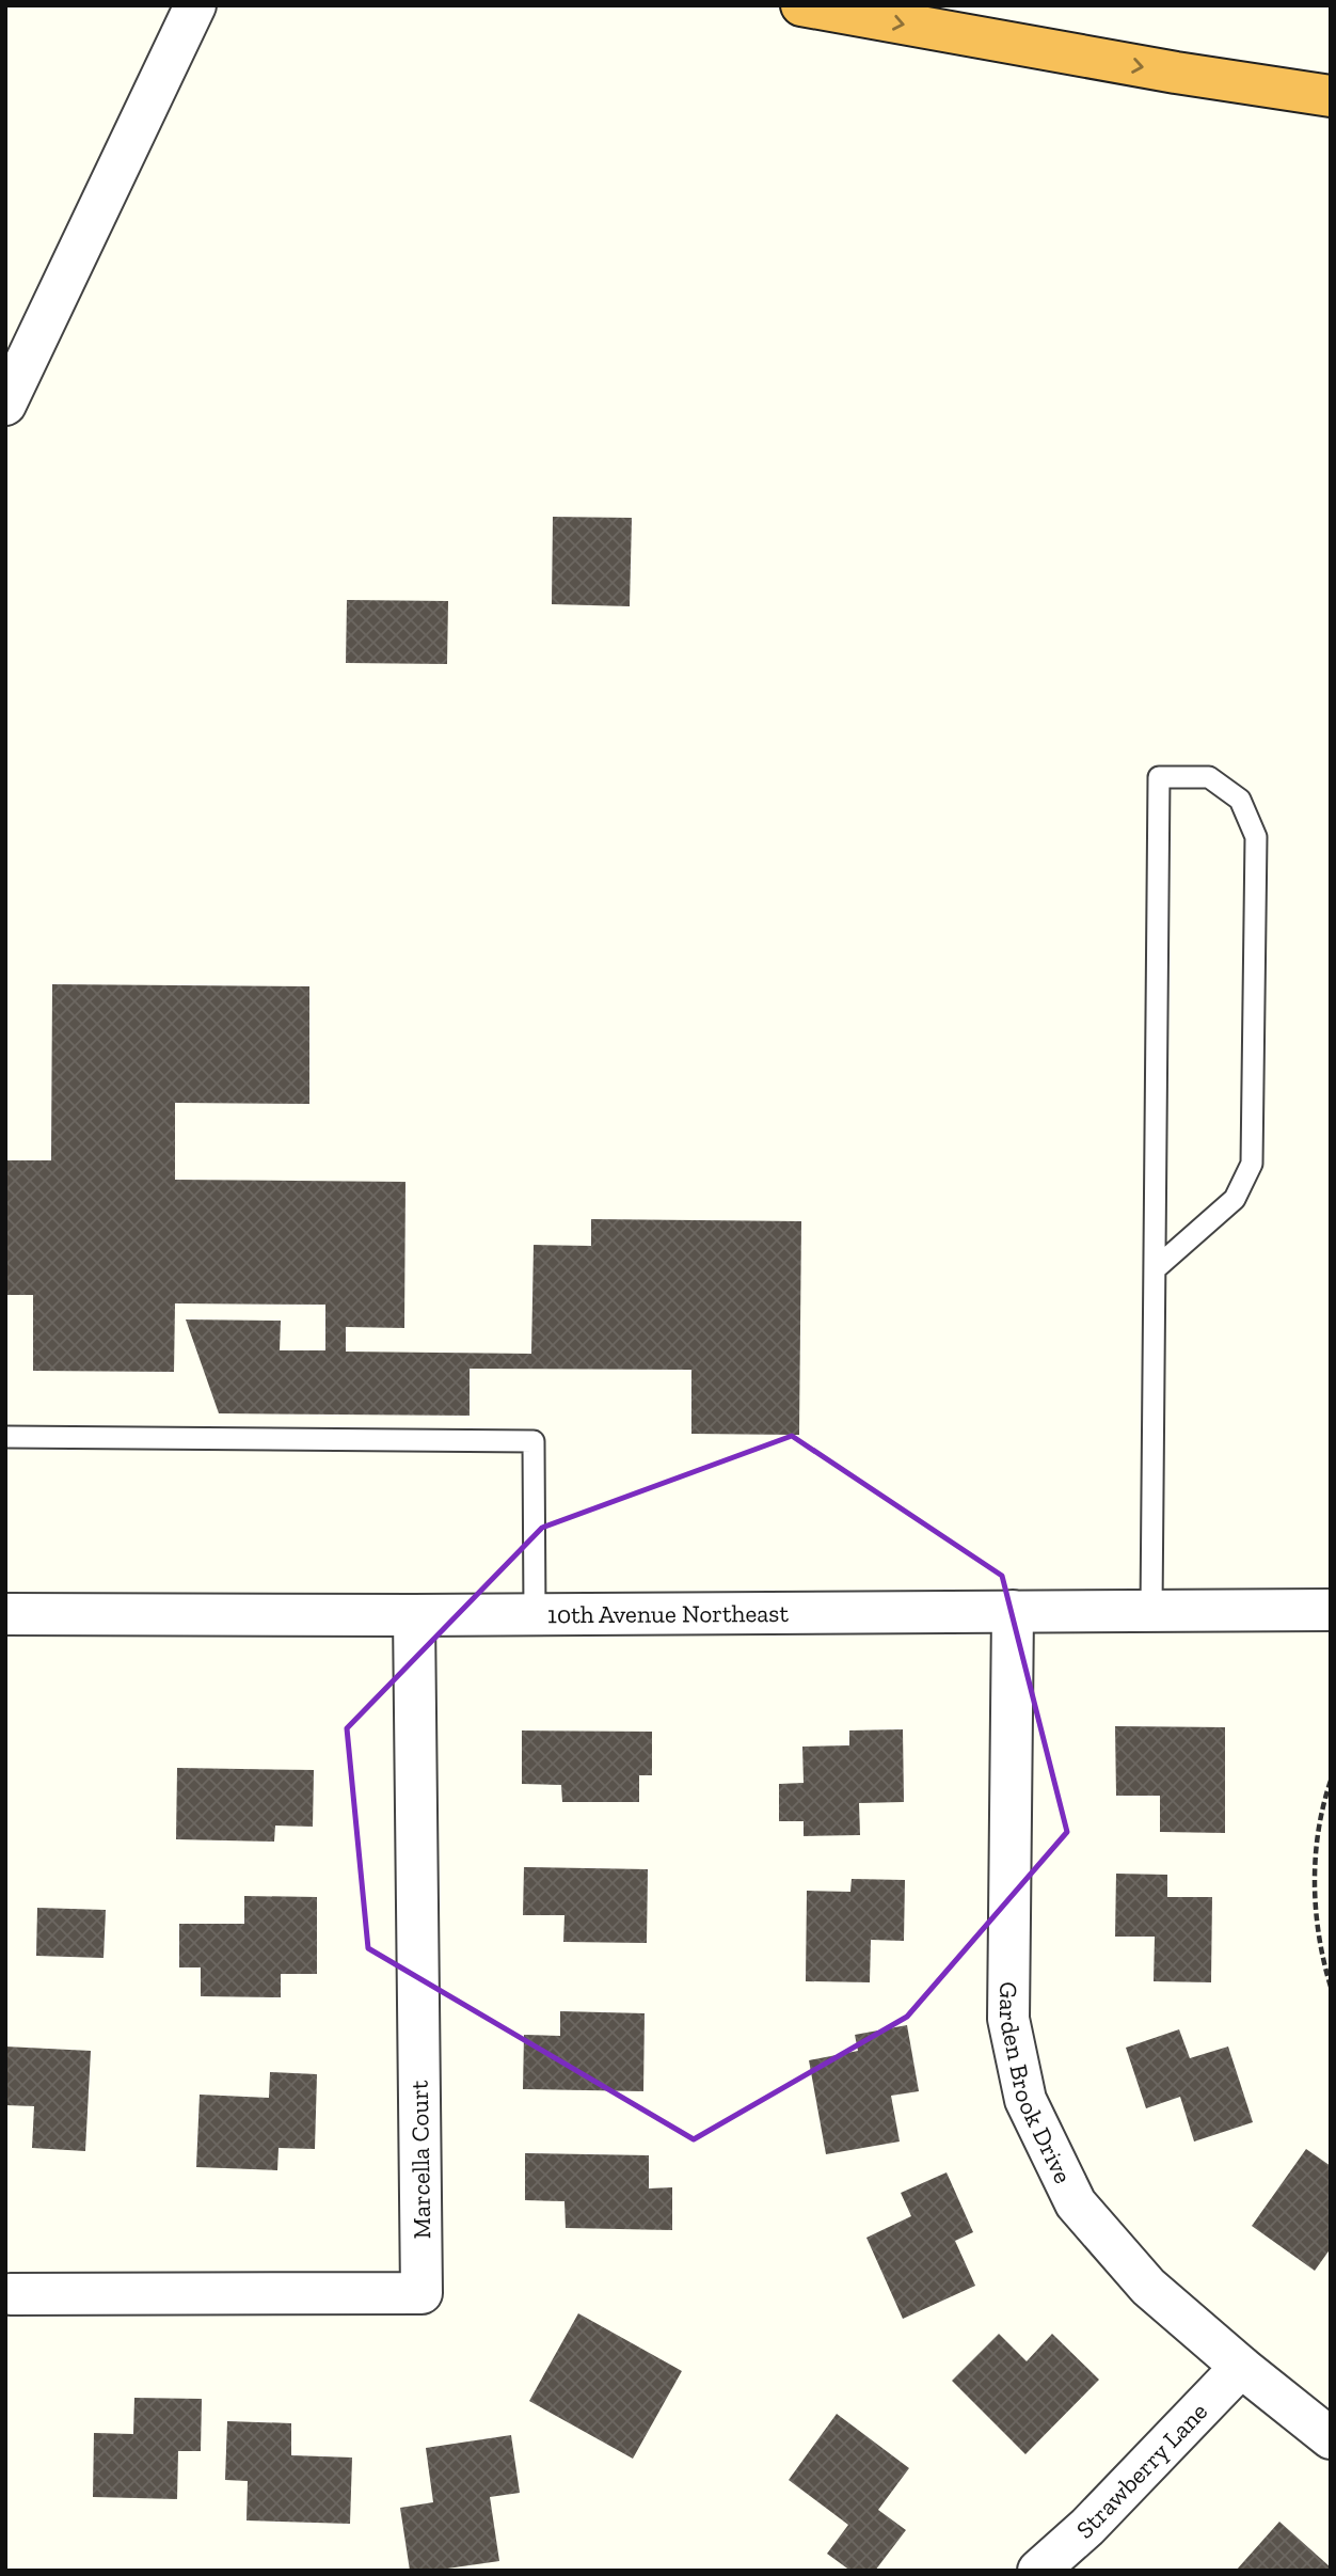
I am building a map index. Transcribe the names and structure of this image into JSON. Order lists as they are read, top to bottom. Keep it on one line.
{"streets":{"street":["10th Avenue Northeast","Garden Brook Drive","Marcella Court","Strawberry Lane"]},"crossings":[["10th Avenue Northeast","Garden Brook Drive"],["10th Avenue Northeast","Marcella Court"],["Garden Brook Drive","Strawberry Lane"]]}
